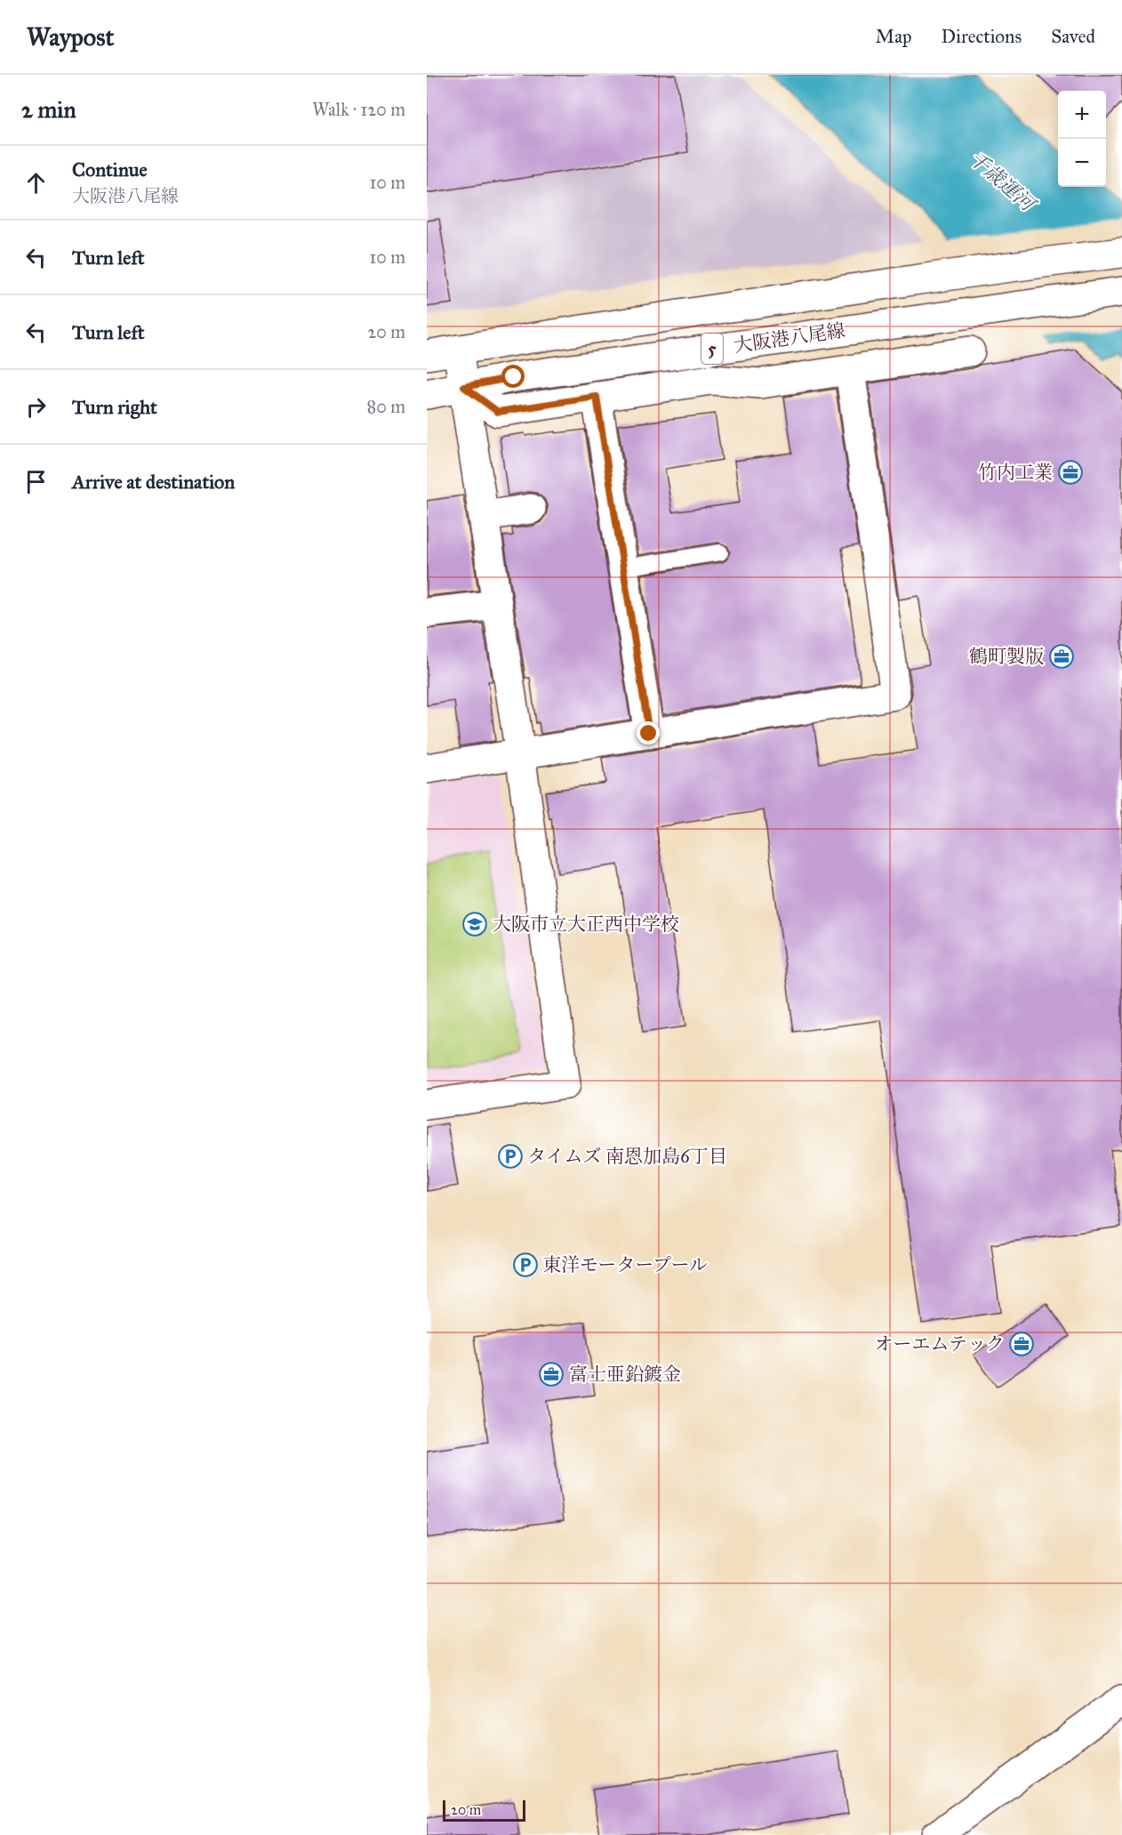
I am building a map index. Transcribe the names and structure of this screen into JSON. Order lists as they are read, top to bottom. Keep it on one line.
{"streets":{"street":["大阪港八尾線","5"]},"water":["千歳運河"],"places":{"office":["竹内工業","鶴町製版","オーエムテック","富士亜鉛鍍金"],"school or university":["大阪市立大正西中学校"],"parking":["タイムズ 南恩加島6丁目","東洋モータープール"]},"scale_bar":"20 m","page":{"header":"Waypost","nav":["Map","Directions","Saved"],"heading":["2 min","Walk · 120 m"],"map_buttons":["+","−"],"list":[["Continue","大阪港八尾線","10 m"],["Turn left","10 m"],["Turn left","20 m"],["Turn right","80 m"],"Arrive at destination"],"scale":"20 m"}}
